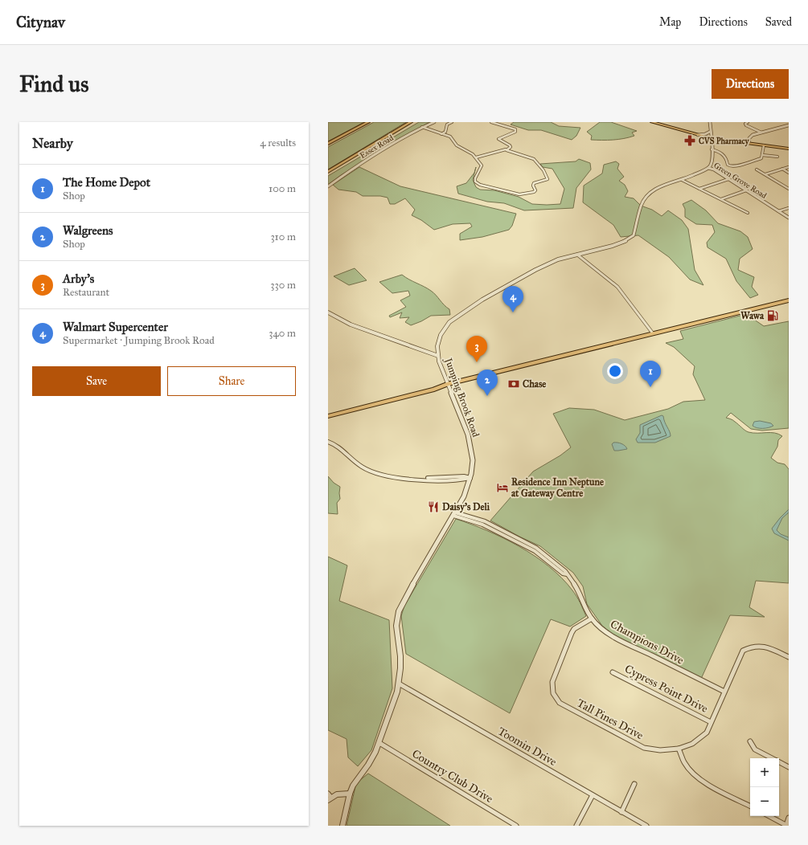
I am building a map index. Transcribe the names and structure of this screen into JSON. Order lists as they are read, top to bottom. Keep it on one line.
{"streets":{"street":["Essex Road","Green Grove Road","Jumping Brook Road","Champions Drive","Cypress Point Drive","Tall Pines Drive","Toomin Drive","Country Club Drive"]},"crossings":[["Green Grove Road","Jumping Brook Road"],["Jumping Brook Road","Champions Drive"],["Jumping Brook Road","Toomin Drive"],["Jumping Brook Road","Country Club Drive"],["Champions Drive","Tall Pines Drive"],["Cypress Point Drive","Tall Pines Drive"]],"places":{"pharmacy":["CVS Pharmacy"],"fuel station":["Wawa"],"bank":["Chase"],"hotel":["Residence Inn Neptune at Gateway Centre"],"restaurant":["Daisy's Deli"]},"page":{"header":"Citynav","nav":["Map","Directions","Saved"],"buttons":["Directions",["Save","Share"]],"title":"Find us","heading":["Nearby","4 results"],"list":[{"mark":"1","name":"The Home Depot","note":"Shop","value":"100 m"},{"mark":"2","name":"Walgreens","note":"Shop","value":"310 m"},{"mark":"3","name":"Arby's","note":"Restaurant","value":"330 m"},{"mark":"4","name":"Walmart Supercenter","note":"Supermarket · Jumping Brook Road","value":"340 m"}],"pins":["4","3","1","2"],"map_buttons":["+","−"]}}
